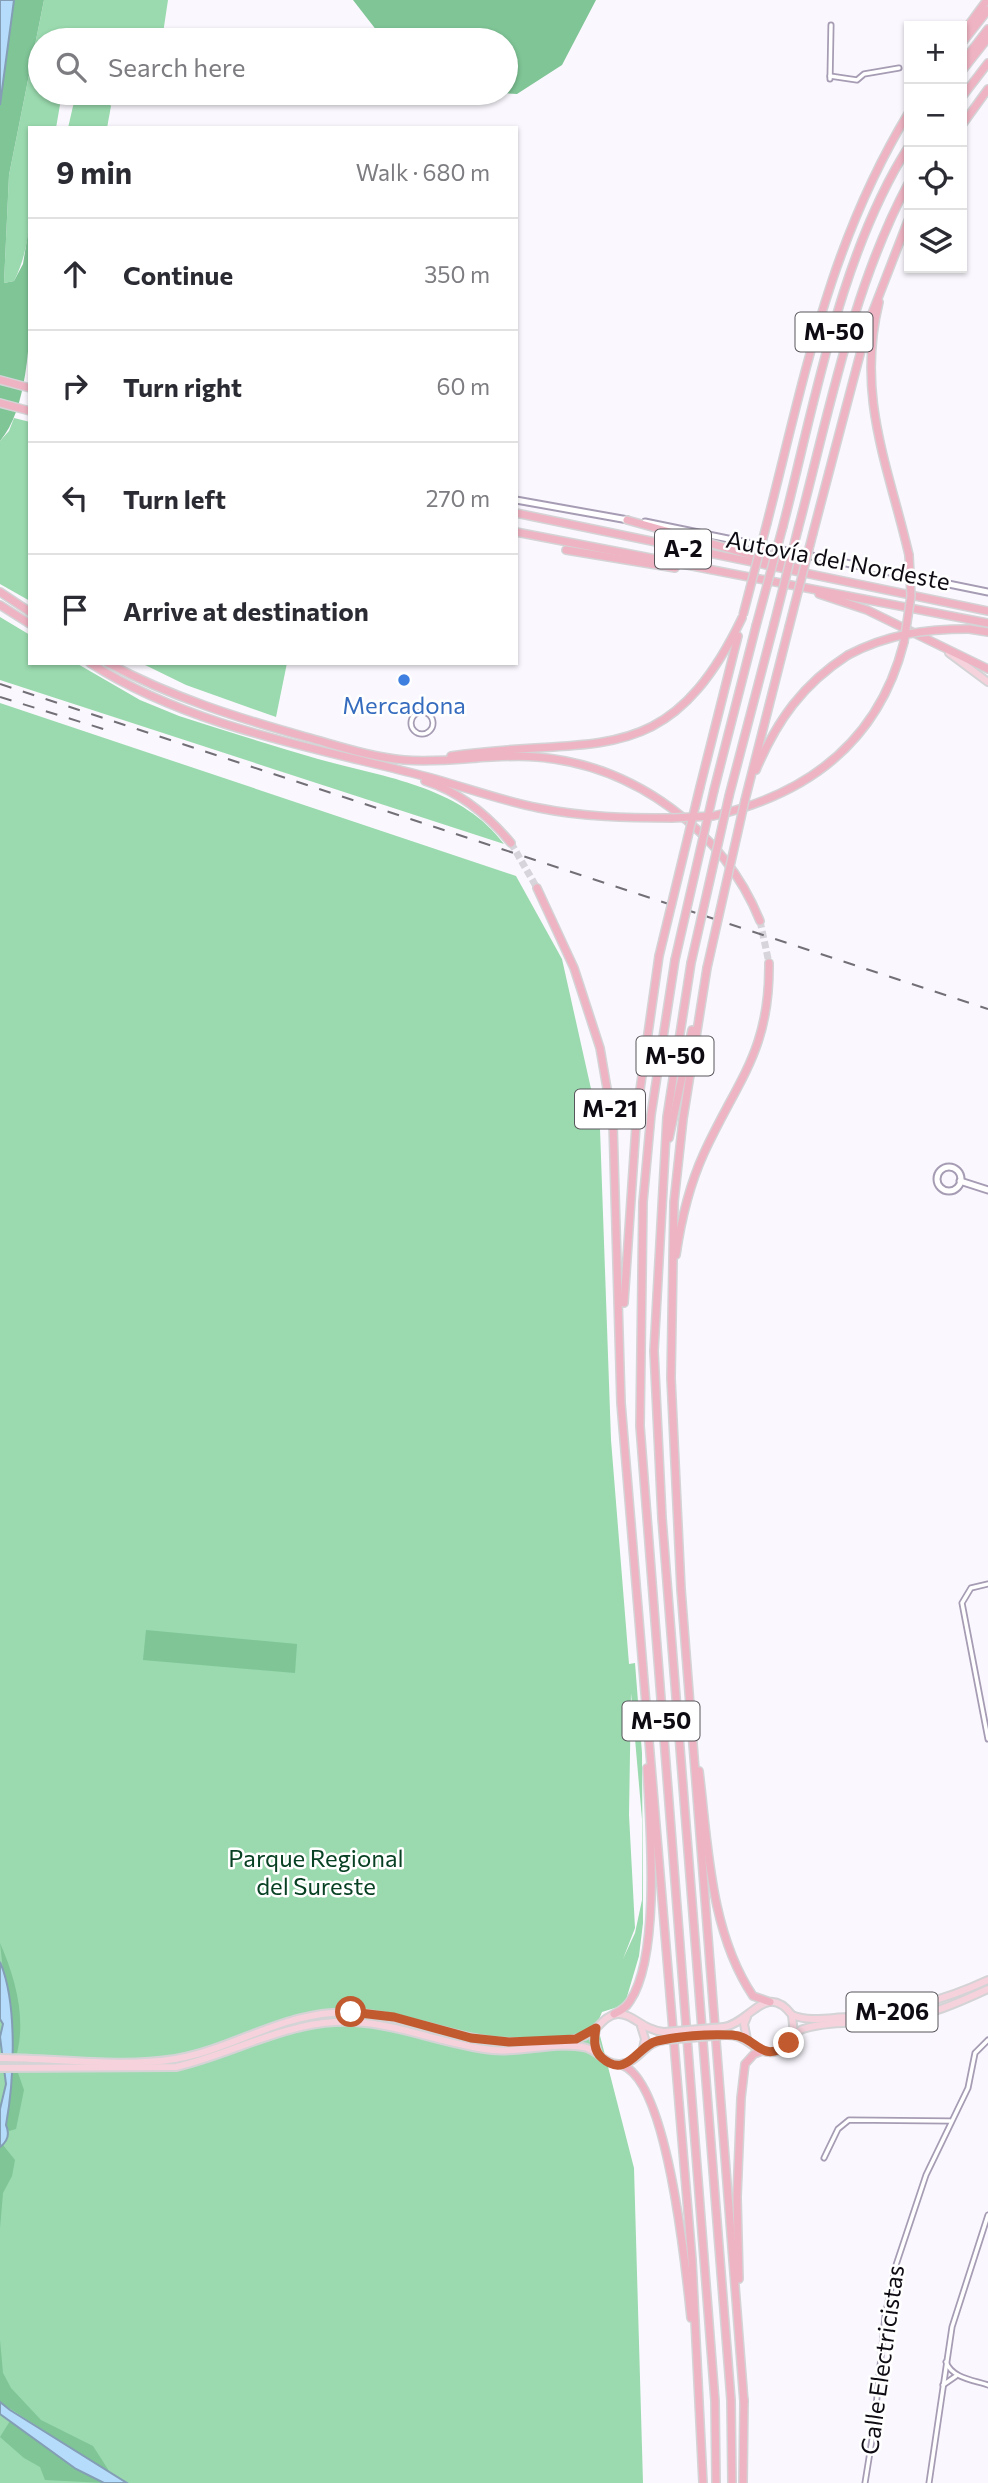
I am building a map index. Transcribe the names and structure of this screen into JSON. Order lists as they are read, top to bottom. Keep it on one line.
{"streets":{"highway":["M-50","A-2","Autovía del Nordeste","M-21"],"main road":["M-206"],"street":["Calle Electricistas"]},"crossings":[["M-50","M-21"]],"parks":["Parque Regional del Sureste"],"places":["Mercadona"],"page":{"map_buttons":["+","−"],"search":"Search here","heading":["9 min","Walk · 680 m"],"list":[["Continue","350 m"],["Turn right","60 m"],["Turn left","270 m"],"Arrive at destination"]}}
